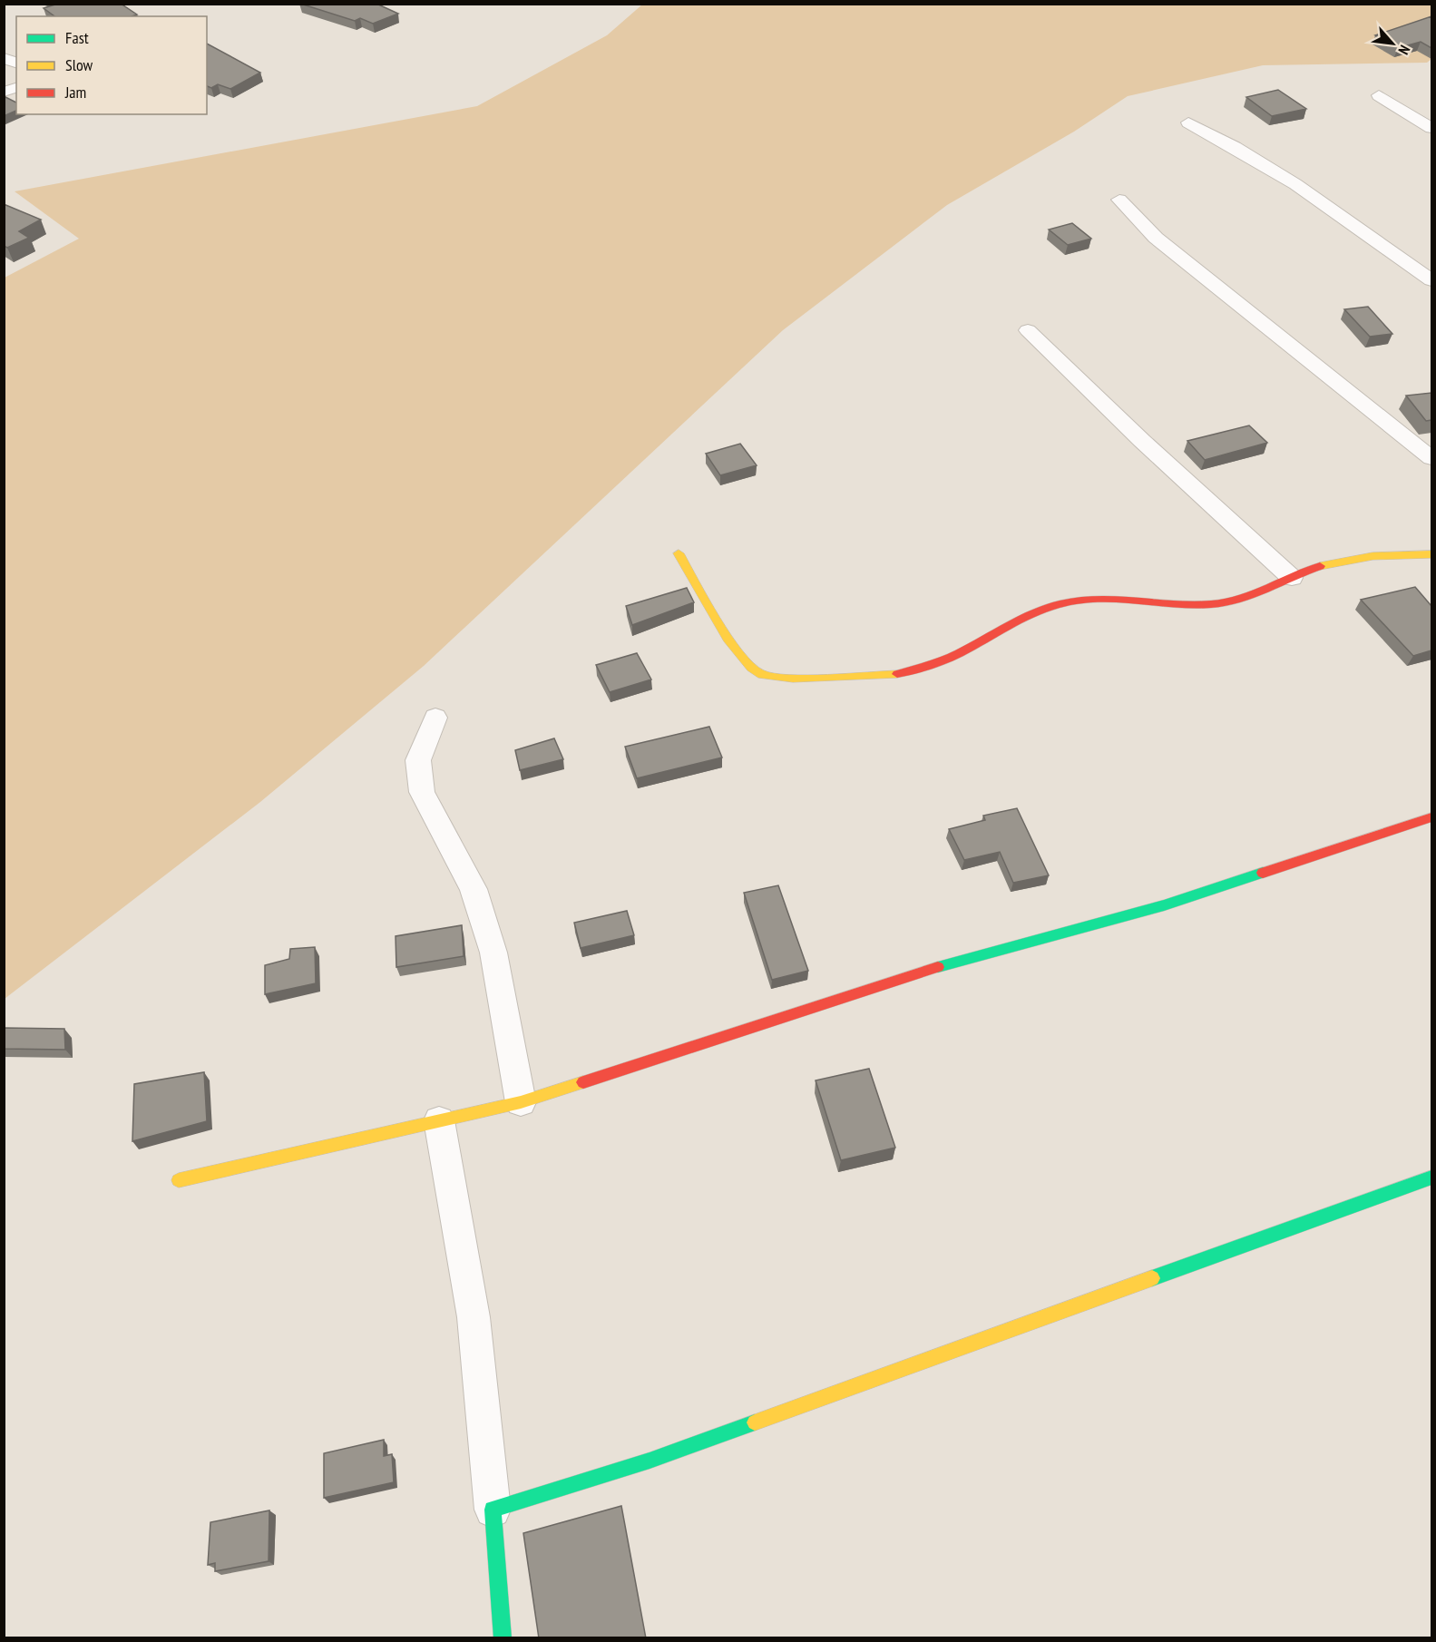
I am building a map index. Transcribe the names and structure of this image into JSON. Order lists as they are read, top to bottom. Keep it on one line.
{"legend":["Fast","Slow","Jam"],"north":"bottom right"}
